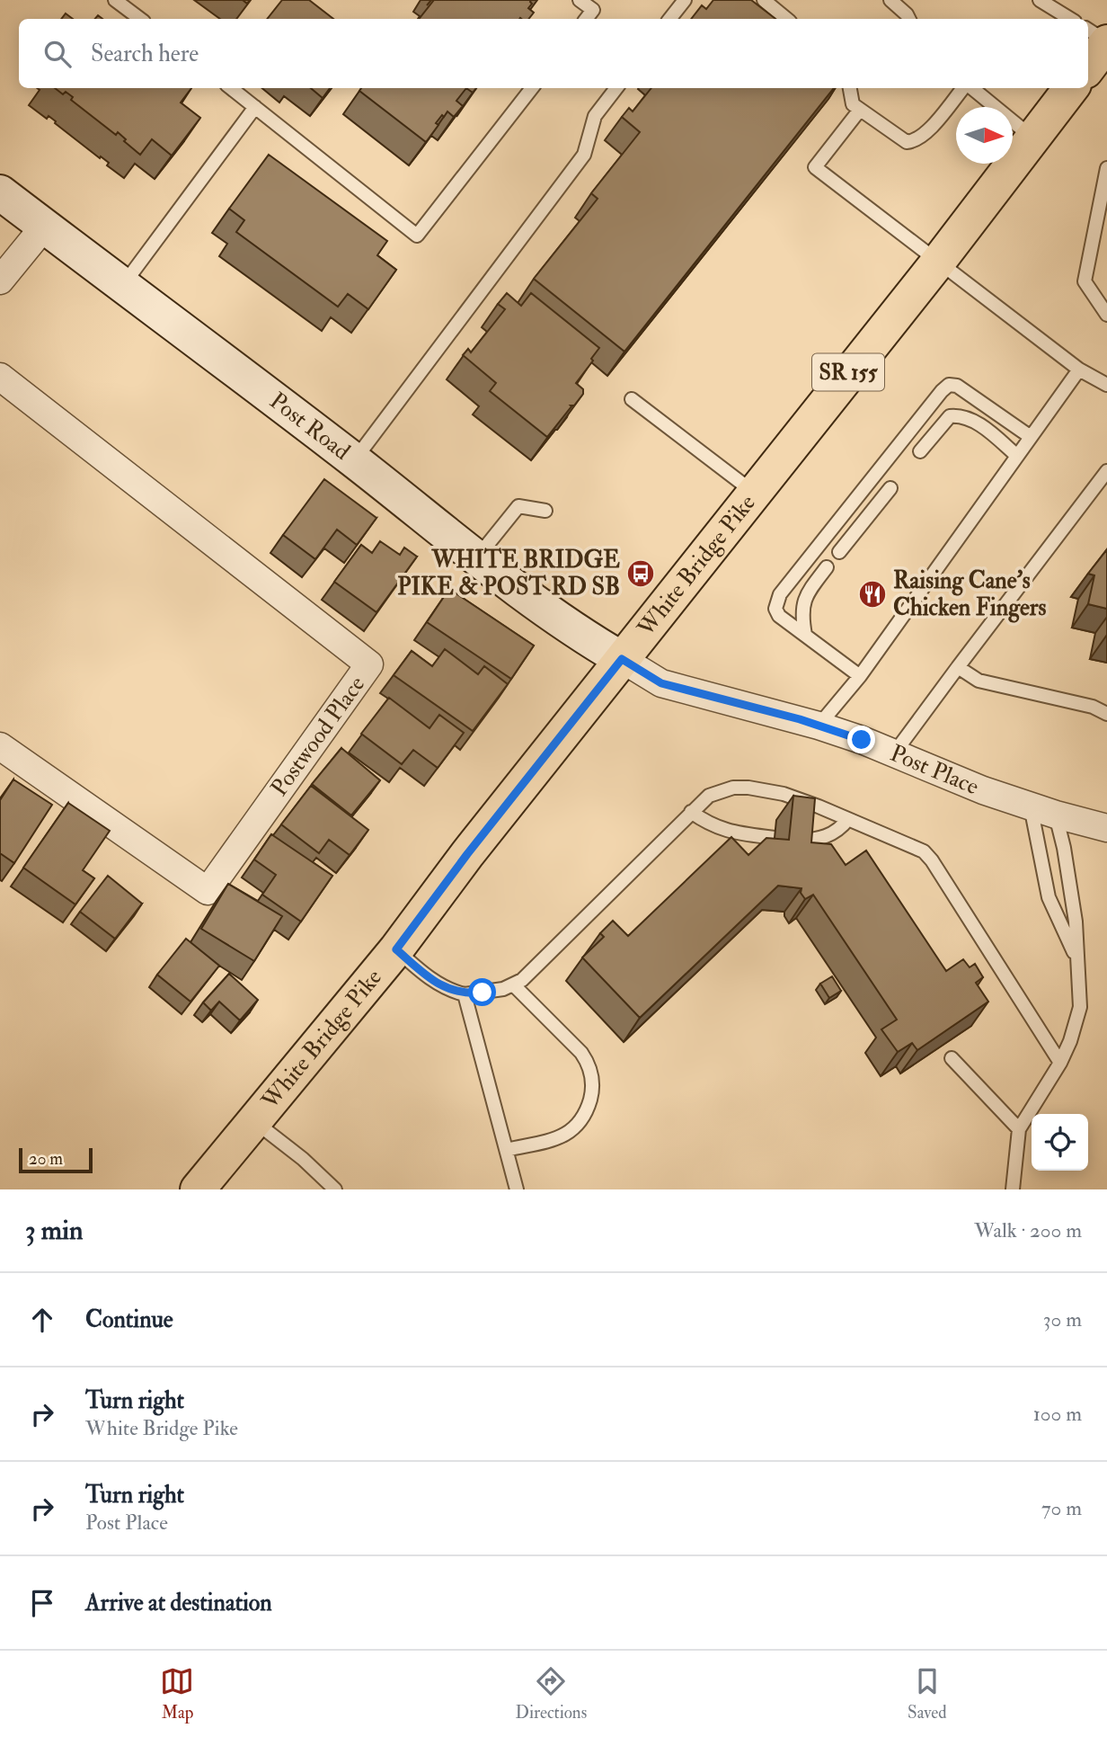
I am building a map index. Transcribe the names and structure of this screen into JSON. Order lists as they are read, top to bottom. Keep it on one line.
{"streets":{"main road":["SR 155","White Bridge Pike"],"street":["Post Road","Postwood Place","Post Place"]},"crossings":[["Post Road","White Bridge Pike"],["Post Road","Post Place"],["White Bridge Pike","Post Place"]],"places":{"bus stop":["WHITE BRIDGE PIKE & POST RD SB"],"restaurant":["Raising Cane's Chicken Fingers"]},"scale_bar":"20 m","north":"right","page":{"search":"Search here","scale":"20 m","heading":["3 min","Walk · 200 m"],"list":[["Continue","30 m"],["Turn right","White Bridge Pike","100 m"],["Turn right","Post Place","70 m"],"Arrive at destination"],"nav":["Map","Directions","Saved"]}}
